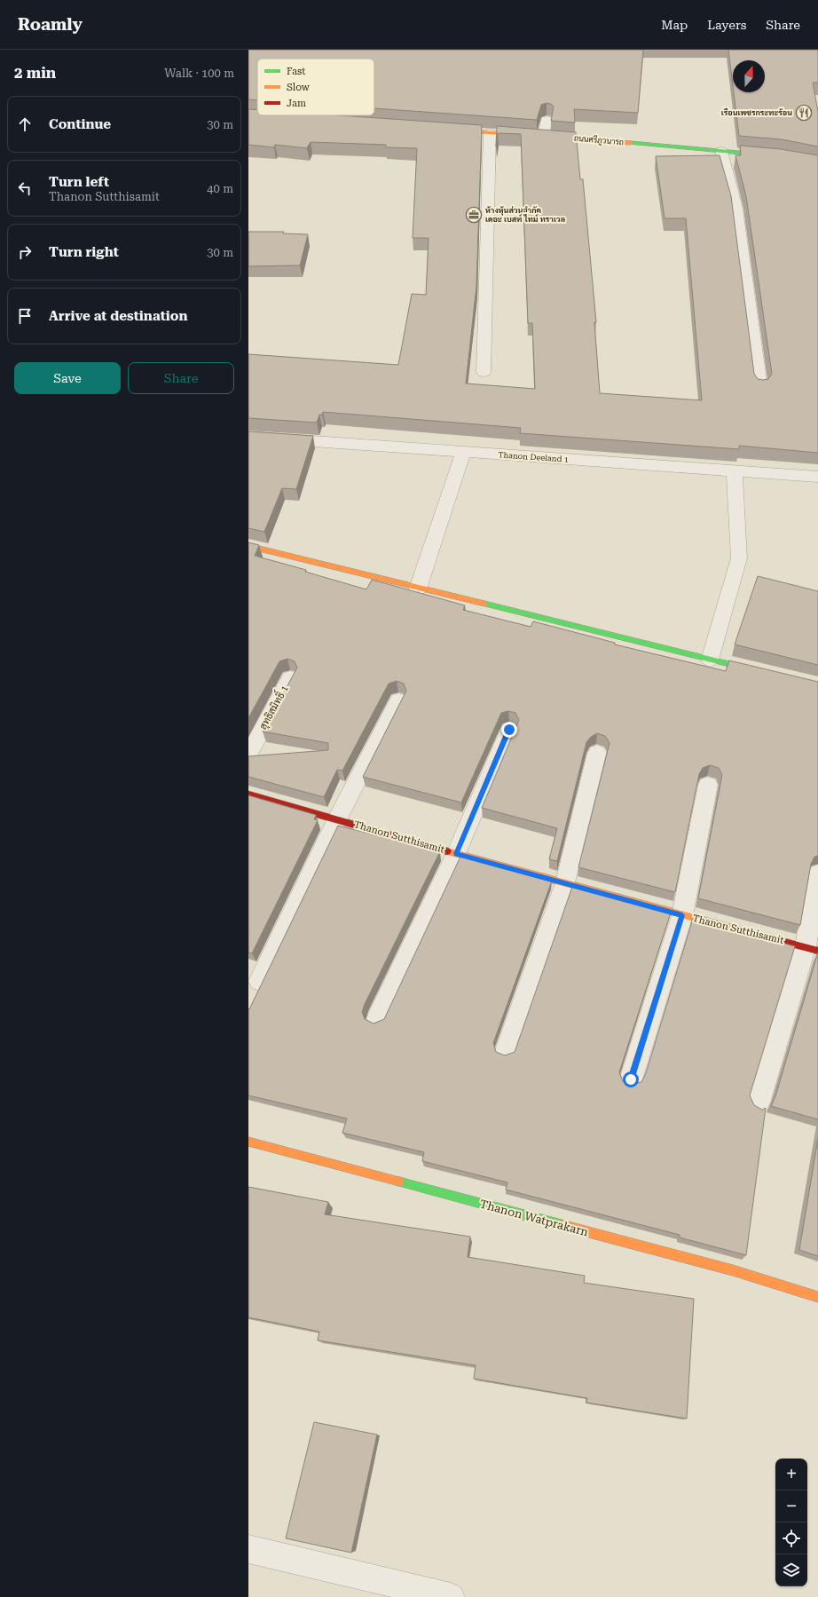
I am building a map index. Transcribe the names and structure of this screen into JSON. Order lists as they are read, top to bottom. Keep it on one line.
{"streets":{"street":["ถนนศรีภูวนารถ","Thanon Deeland 1","สุทธิสมิทธิ์ 1","Thanon Sutthisamit","Thanon Watprakarn"]},"places":{"restaurant":["เรือนเพชรกระทะร้อน"],"office":["ห้างหุ้นส่วนจำกัด เดอะ เบสท์ ไทม์ ทราเวล"]},"legend":["Fast","Slow","Jam"],"north":"top","page":{"header":"Roamly","nav":["Map","Layers","Share"],"heading":["2 min","Walk · 100 m"],"list":[["Continue","30 m"],["Turn left","Thanon Sutthisamit","40 m"],["Turn right","30 m"],"Arrive at destination"],"buttons":["Save","Share"],"map_buttons":["+","−"]}}
